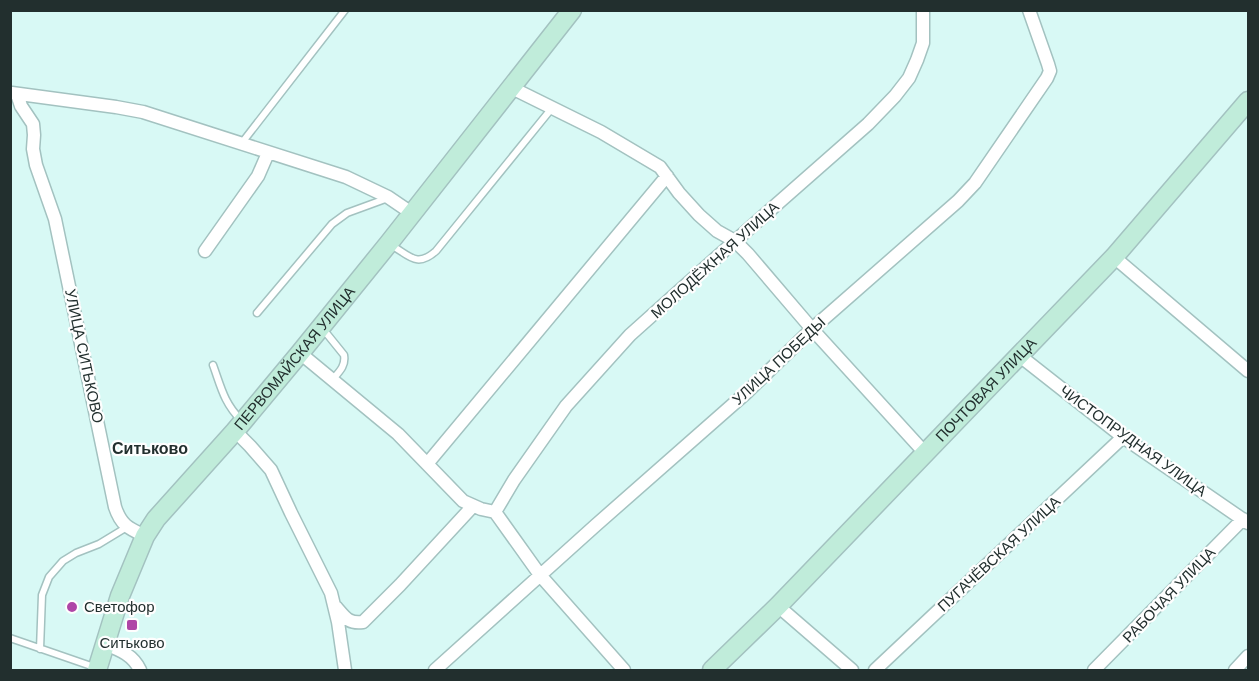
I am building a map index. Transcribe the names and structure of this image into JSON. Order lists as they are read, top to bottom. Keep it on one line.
{"streets":{"main road":["ПЕРВОМАЙСКАЯ УЛИЦА","ПОЧТОВАЯ УЛИЦА"],"street":["МОЛОДЁЖНАЯ УЛИЦА","УЛИЦА СИТЬКОВО","УЛИЦА ПОБЕДЫ","ЧИСТОПРУДНАЯ УЛИЦА","ПУГАЧЁВСКАЯ УЛИЦА","РАБОЧАЯ УЛИЦА"]},"crossings":[["ПОЧТОВАЯ УЛИЦА","ЧИСТОПРУДНАЯ УЛИЦА"],["ЧИСТОПРУДНАЯ УЛИЦА","ПУГАЧЁВСКАЯ УЛИЦА"],["ЧИСТОПРУДНАЯ УЛИЦА","РАБОЧАЯ УЛИЦА"]],"districts":["Ситьково"],"places":{"other":["Светофор"],"transit":["Ситьково"]}}
